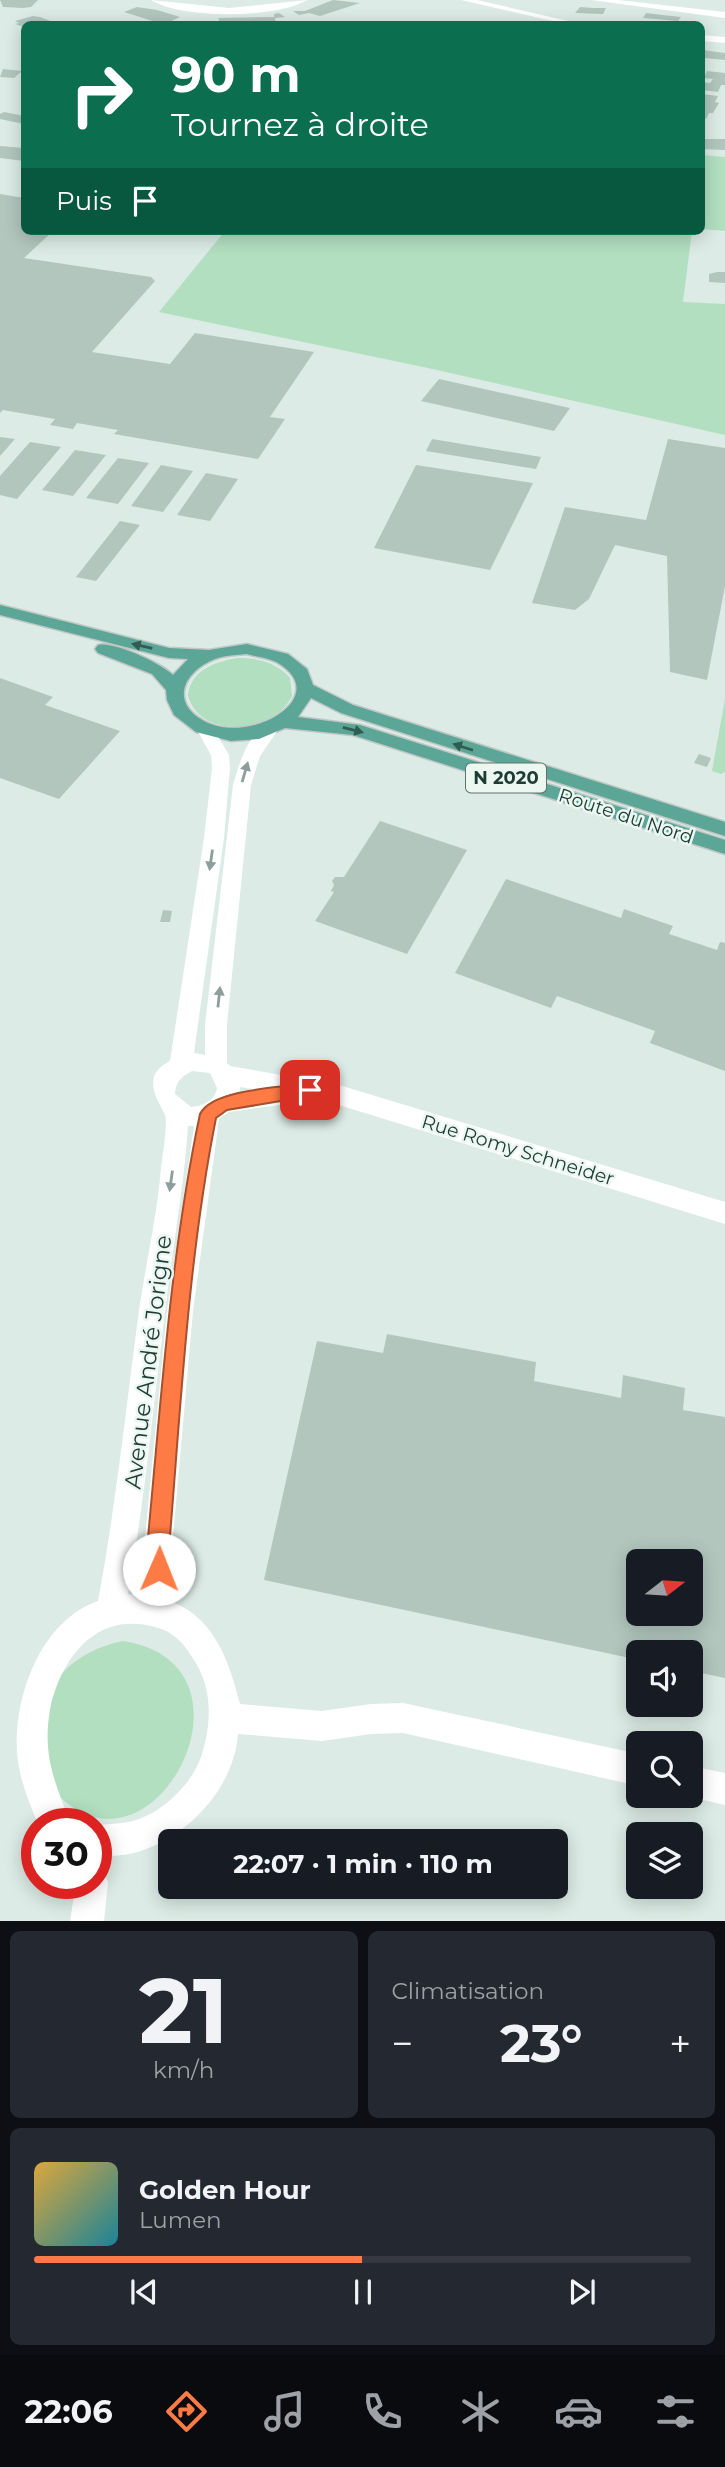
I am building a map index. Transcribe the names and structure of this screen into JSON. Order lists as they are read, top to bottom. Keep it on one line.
{"streets":{"main road":["N 2020","Route du Nord"],"street":["Rue Romy Schneider","Avenue André Jorigne"]},"crossings":[["Rue Romy Schneider","Avenue André Jorigne"]],"north":"right","page":{"turn":["90 m","Tournez à droite"],"then":"Puis","limit":"30","trip":"22:07 · 1 min · 110 m","tile":[["21","km/h"],"Climatisation"],"heat":["−","23°","+"],"song":["Golden Hour","Lumen"],"tabs":"22:06"}}
